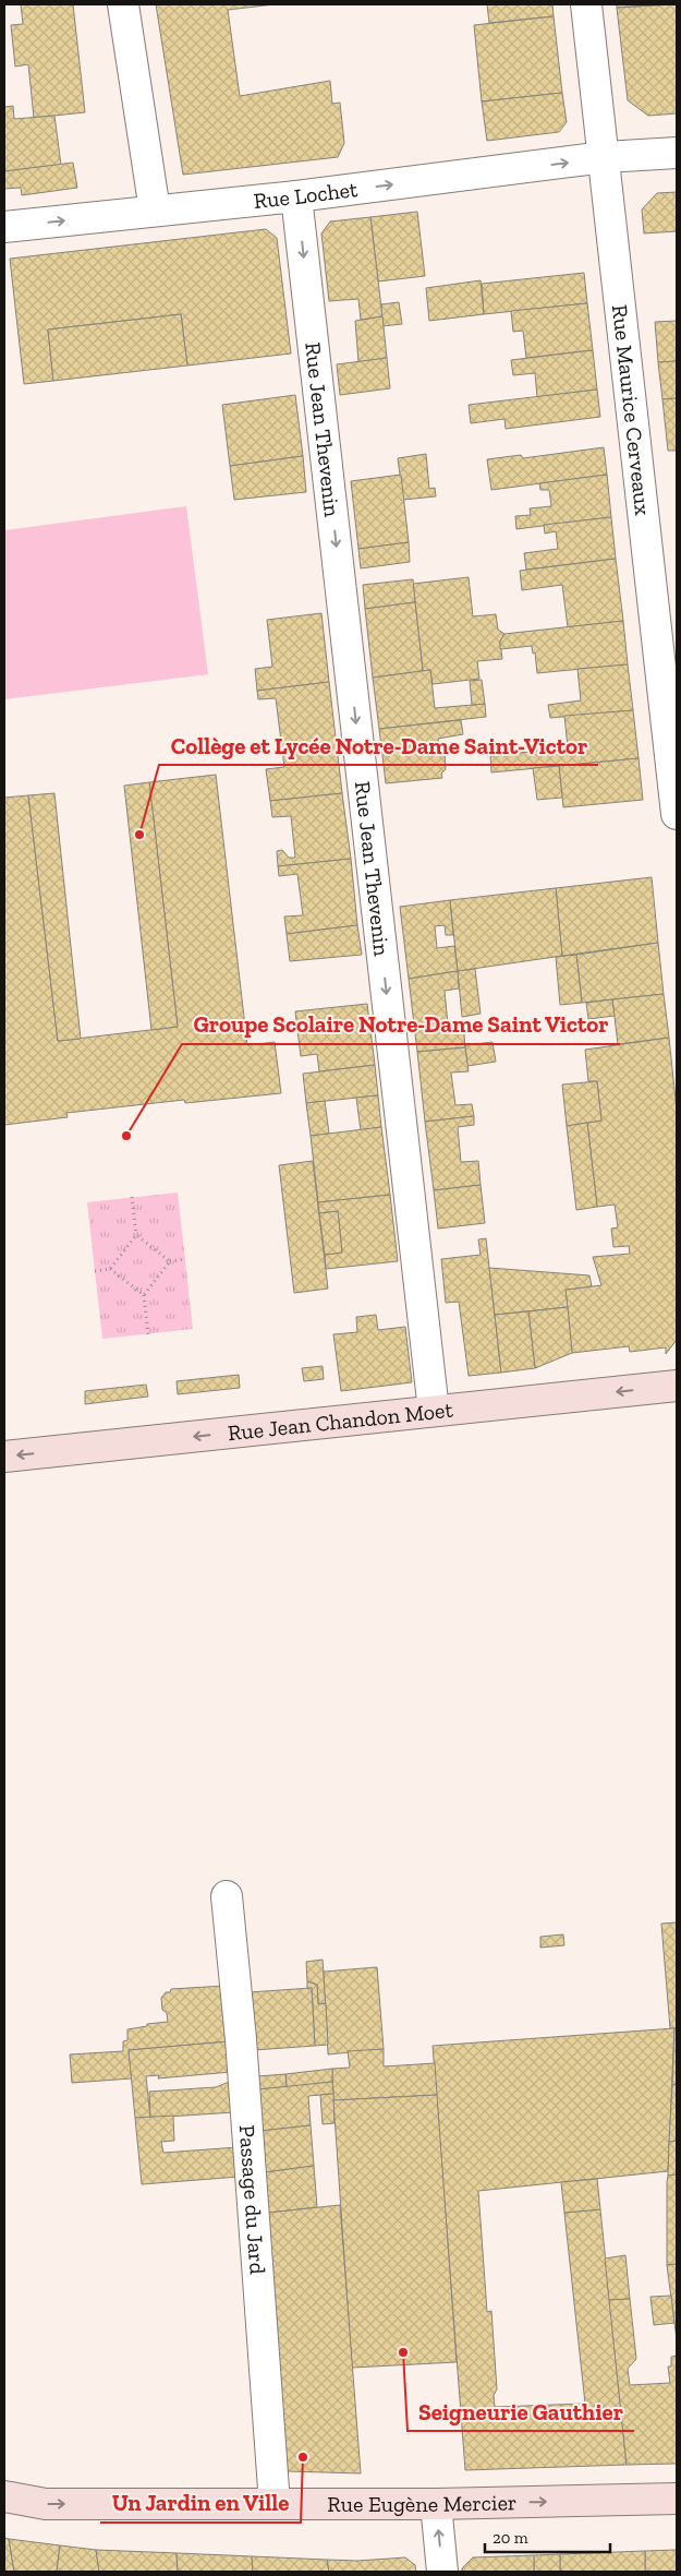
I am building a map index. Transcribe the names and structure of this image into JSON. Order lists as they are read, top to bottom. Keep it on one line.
{"streets":{"main road":["Rue Jean Chandon Moet","Rue Eugène Mercier"],"street":["Rue Lochet","Rue Maurice Cerveaux","Rue Jean Thevenin","Passage du Jard"]},"crossings":[["Rue Lochet","Rue Maurice Cerveaux"],["Rue Lochet","Rue Jean Thevenin"],["Rue Jean Thevenin","Rue Jean Chandon Moet"],["Passage du Jard","Rue Eugène Mercier"]],"one_way":["Rue Lochet","Rue Jean Thevenin","Rue Jean Chandon Moet","Rue Eugène Mercier"],"places":["Collège et Lycée Notre-Dame Saint-Victor","Groupe Scolaire Notre-Dame Saint Victor","Seigneurie Gauthier","Un Jardin en Ville"],"scale_bar":"20 m"}
